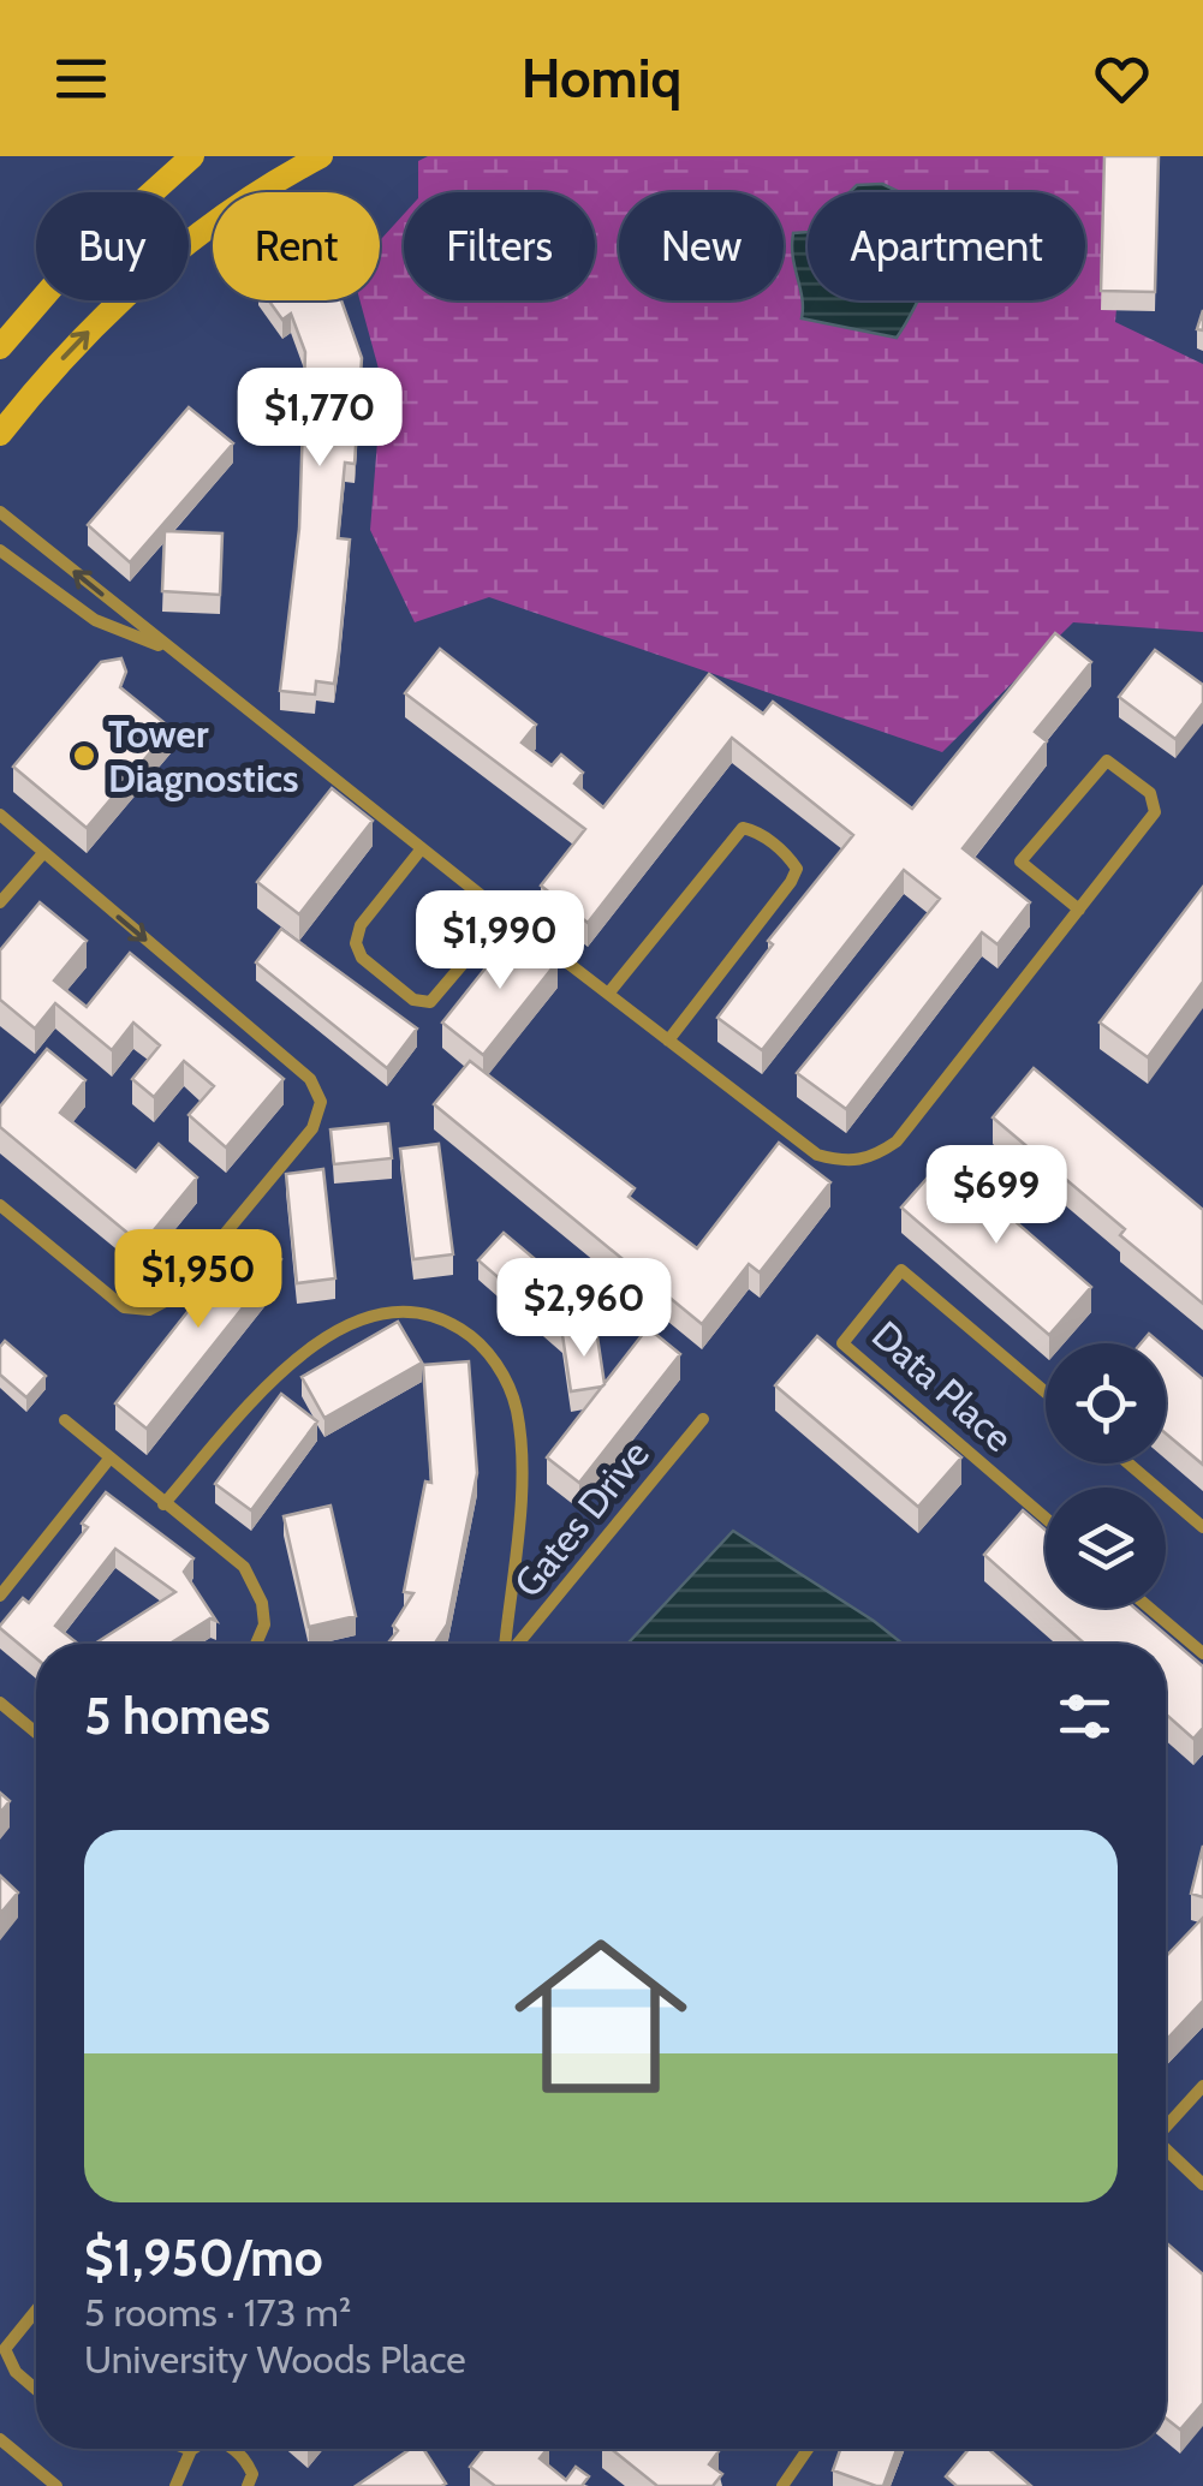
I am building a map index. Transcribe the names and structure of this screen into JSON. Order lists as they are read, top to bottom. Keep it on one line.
{"streets":{"street":["Data Place","Gates Drive"]},"places":["Tower Diagnostics"],"page":{"header":"Homiq","chip":["Buy","Rent","Filters","New","Apartment"],"price":["$1,770","$1,990","$699","$1,950","$2,960"],"heading":"5 homes","list":[{"name":"$1,950/mo","note":"5 rooms · 173 m² · University Woods Place"}]}}
